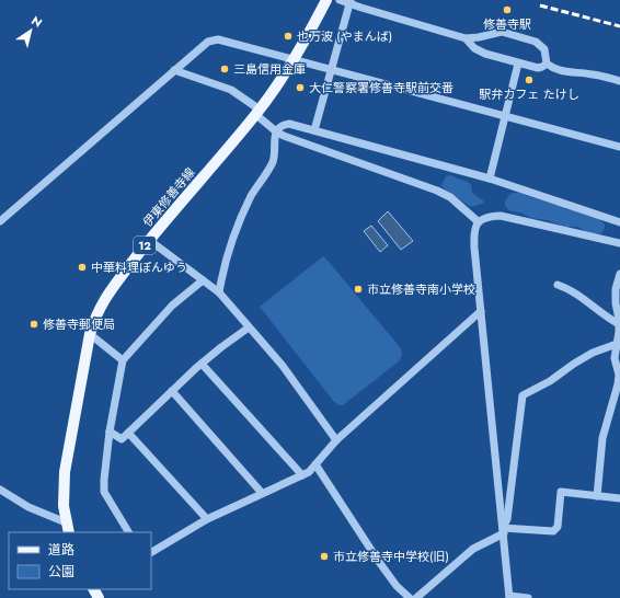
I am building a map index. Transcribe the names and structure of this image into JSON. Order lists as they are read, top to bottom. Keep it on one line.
{"streets":{"main road":["伊東修善寺線","12"]},"places":["修善寺駅","也万波 (やまんば)","三島信用金庫","駅弁カフェ たけし","大仁警察署修善寺駅前交番","中華料理ぽんゆう","市立修善寺南小学校","修善寺郵便局","市立修善寺中学校(旧)"],"legend":["道路","公園"],"north":"top right"}
